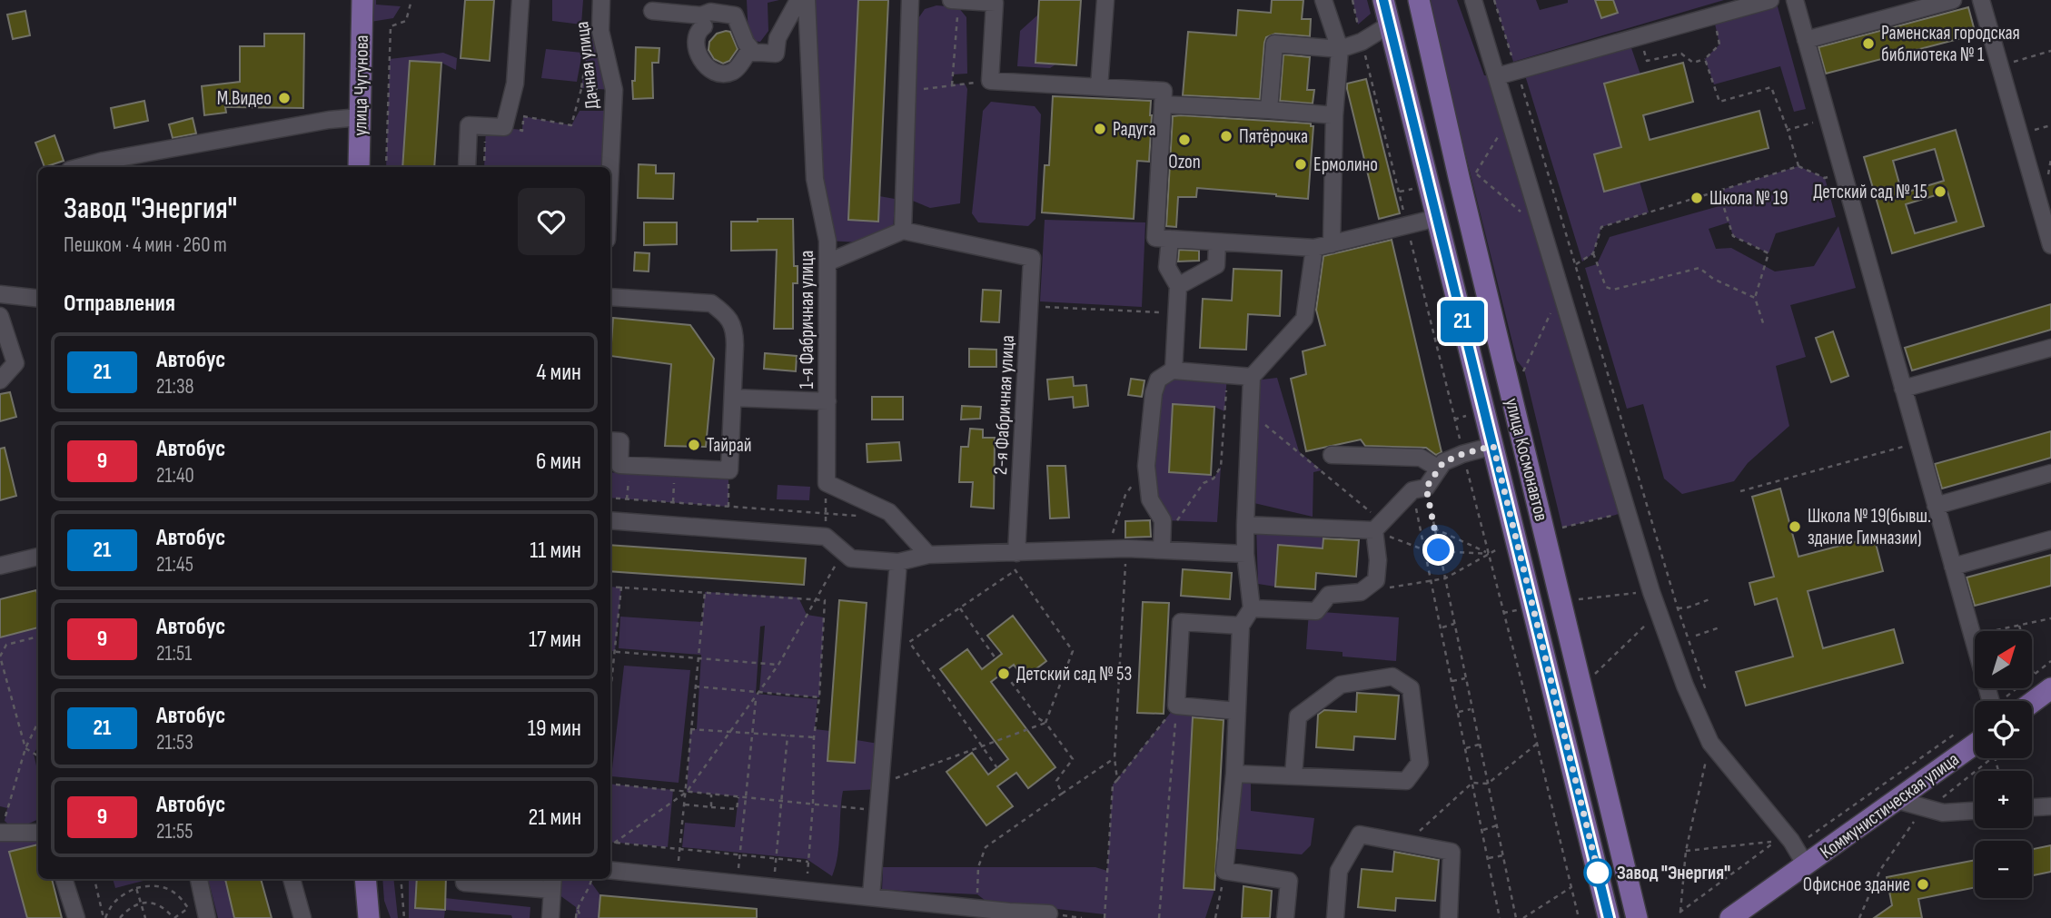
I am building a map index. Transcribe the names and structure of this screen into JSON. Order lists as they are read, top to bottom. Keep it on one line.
{"streets":{"main road":["улица Чугунова","улица Космонавтов","Коммунистическая улица"],"street":["Дачная улица","1-я Фабричная улица","2-я Фабричная улица"]},"places":["Раменская городская библиотека № 1","М.Видео","Радуга","Пятёрочка","Ozon","Ермолино","Детский сад № 15","Школа № 19","Тайрай","Школа № 19(бывш. здание Гимназии)","Детский сад № 53","Завод \"Энергия\"","Офисное здание"],"lines":["bus line 21"],"north":"top right","page":{"on_map":"21","heading":[["Завод \"Энергия\"","Пешком · 4 мин · 260 m"],"Отправления"],"list":[{"mark":"21","name":"Автобус","note":"21:38","value":"4 мин"},{"mark":"9","name":"Автобус","note":"21:40","value":"6 мин"},{"mark":"21","name":"Автобус","note":"21:45","value":"11 мин"},{"mark":"9","name":"Автобус","note":"21:51","value":"17 мин"},{"mark":"21","name":"Автобус","note":"21:53","value":"19 мин"},{"mark":"9","name":"Автобус","note":"21:55","value":"21 мин"}],"map_buttons":["+","−"]}}
